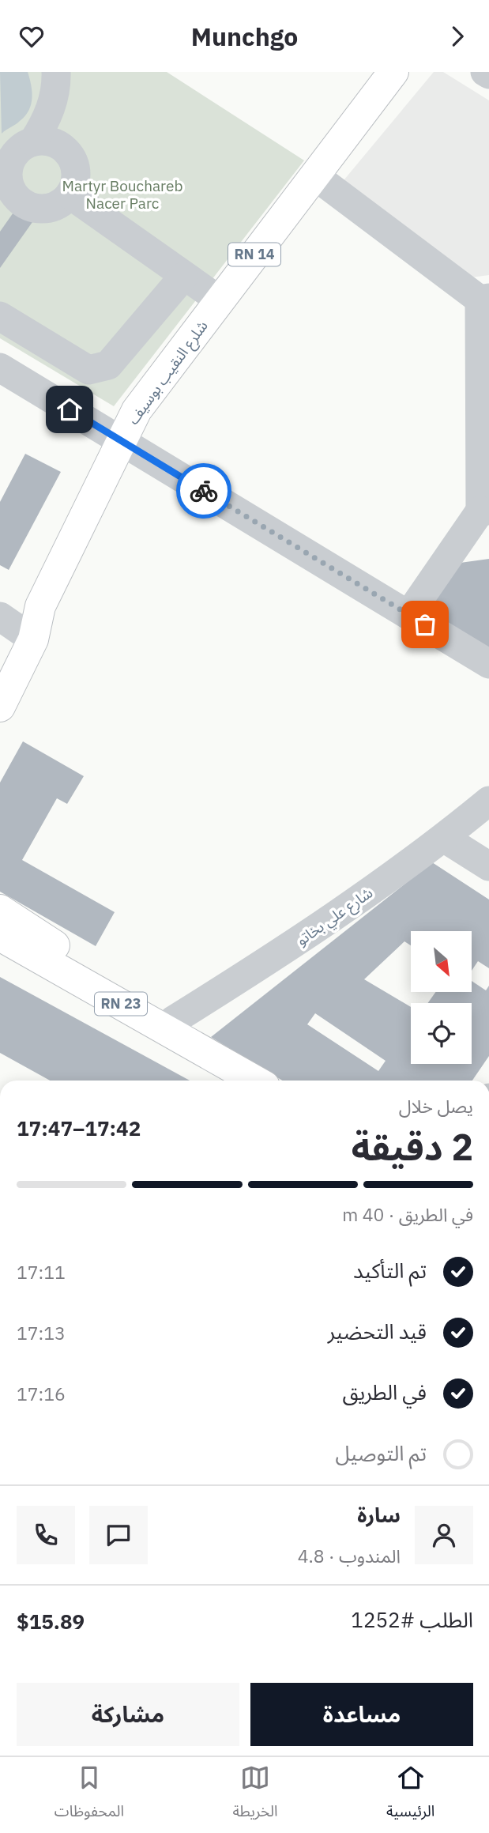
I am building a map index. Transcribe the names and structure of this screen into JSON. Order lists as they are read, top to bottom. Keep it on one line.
{"streets":{"main road":["RN 14","شلرع النقيب بوسيف","RN 23"],"street":["شارع علي بخاتو"]},"parks":["Martyr Bouchareb Nacer Parc"],"north":"bottom right","page":{"header":"Munchgo","heading":["2 دقيقة","يصل خلال","17:42–17:47"],"panel":["سارة","المندوب · 4.8","الطلب #1252","$15.89"],"bar":"في الطريق · 40 m","list":[["تم التأكيد","17:11"],["قيد التحضير","17:13"],["في الطريق","17:16"],"تم التوصيل"],"buttons":["مساعدة","مشاركة"],"tabs":["الرئيسية","الخريطة","المحفوظات"]}}
